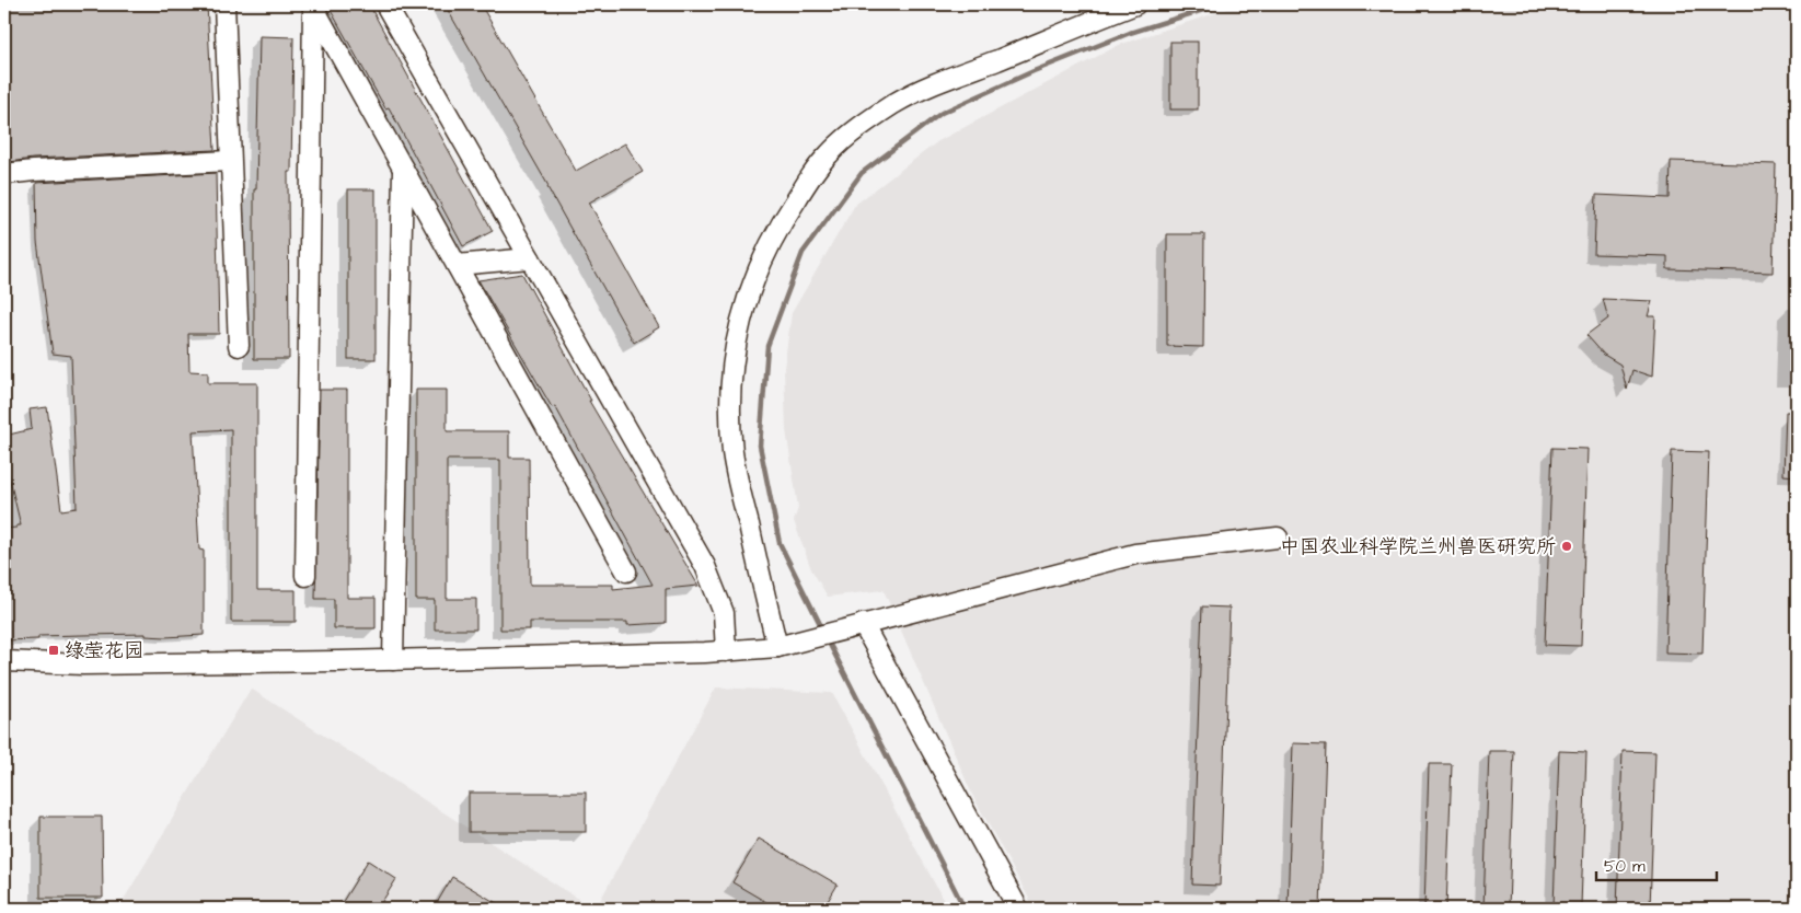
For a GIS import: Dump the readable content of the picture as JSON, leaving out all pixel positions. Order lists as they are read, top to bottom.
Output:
{
  "places": {
    "other": ["中国农业科学院兰州兽医研究所"],
    "transit": ["绿莹花园"]
  },
  "scale_bar": "50 m"
}
